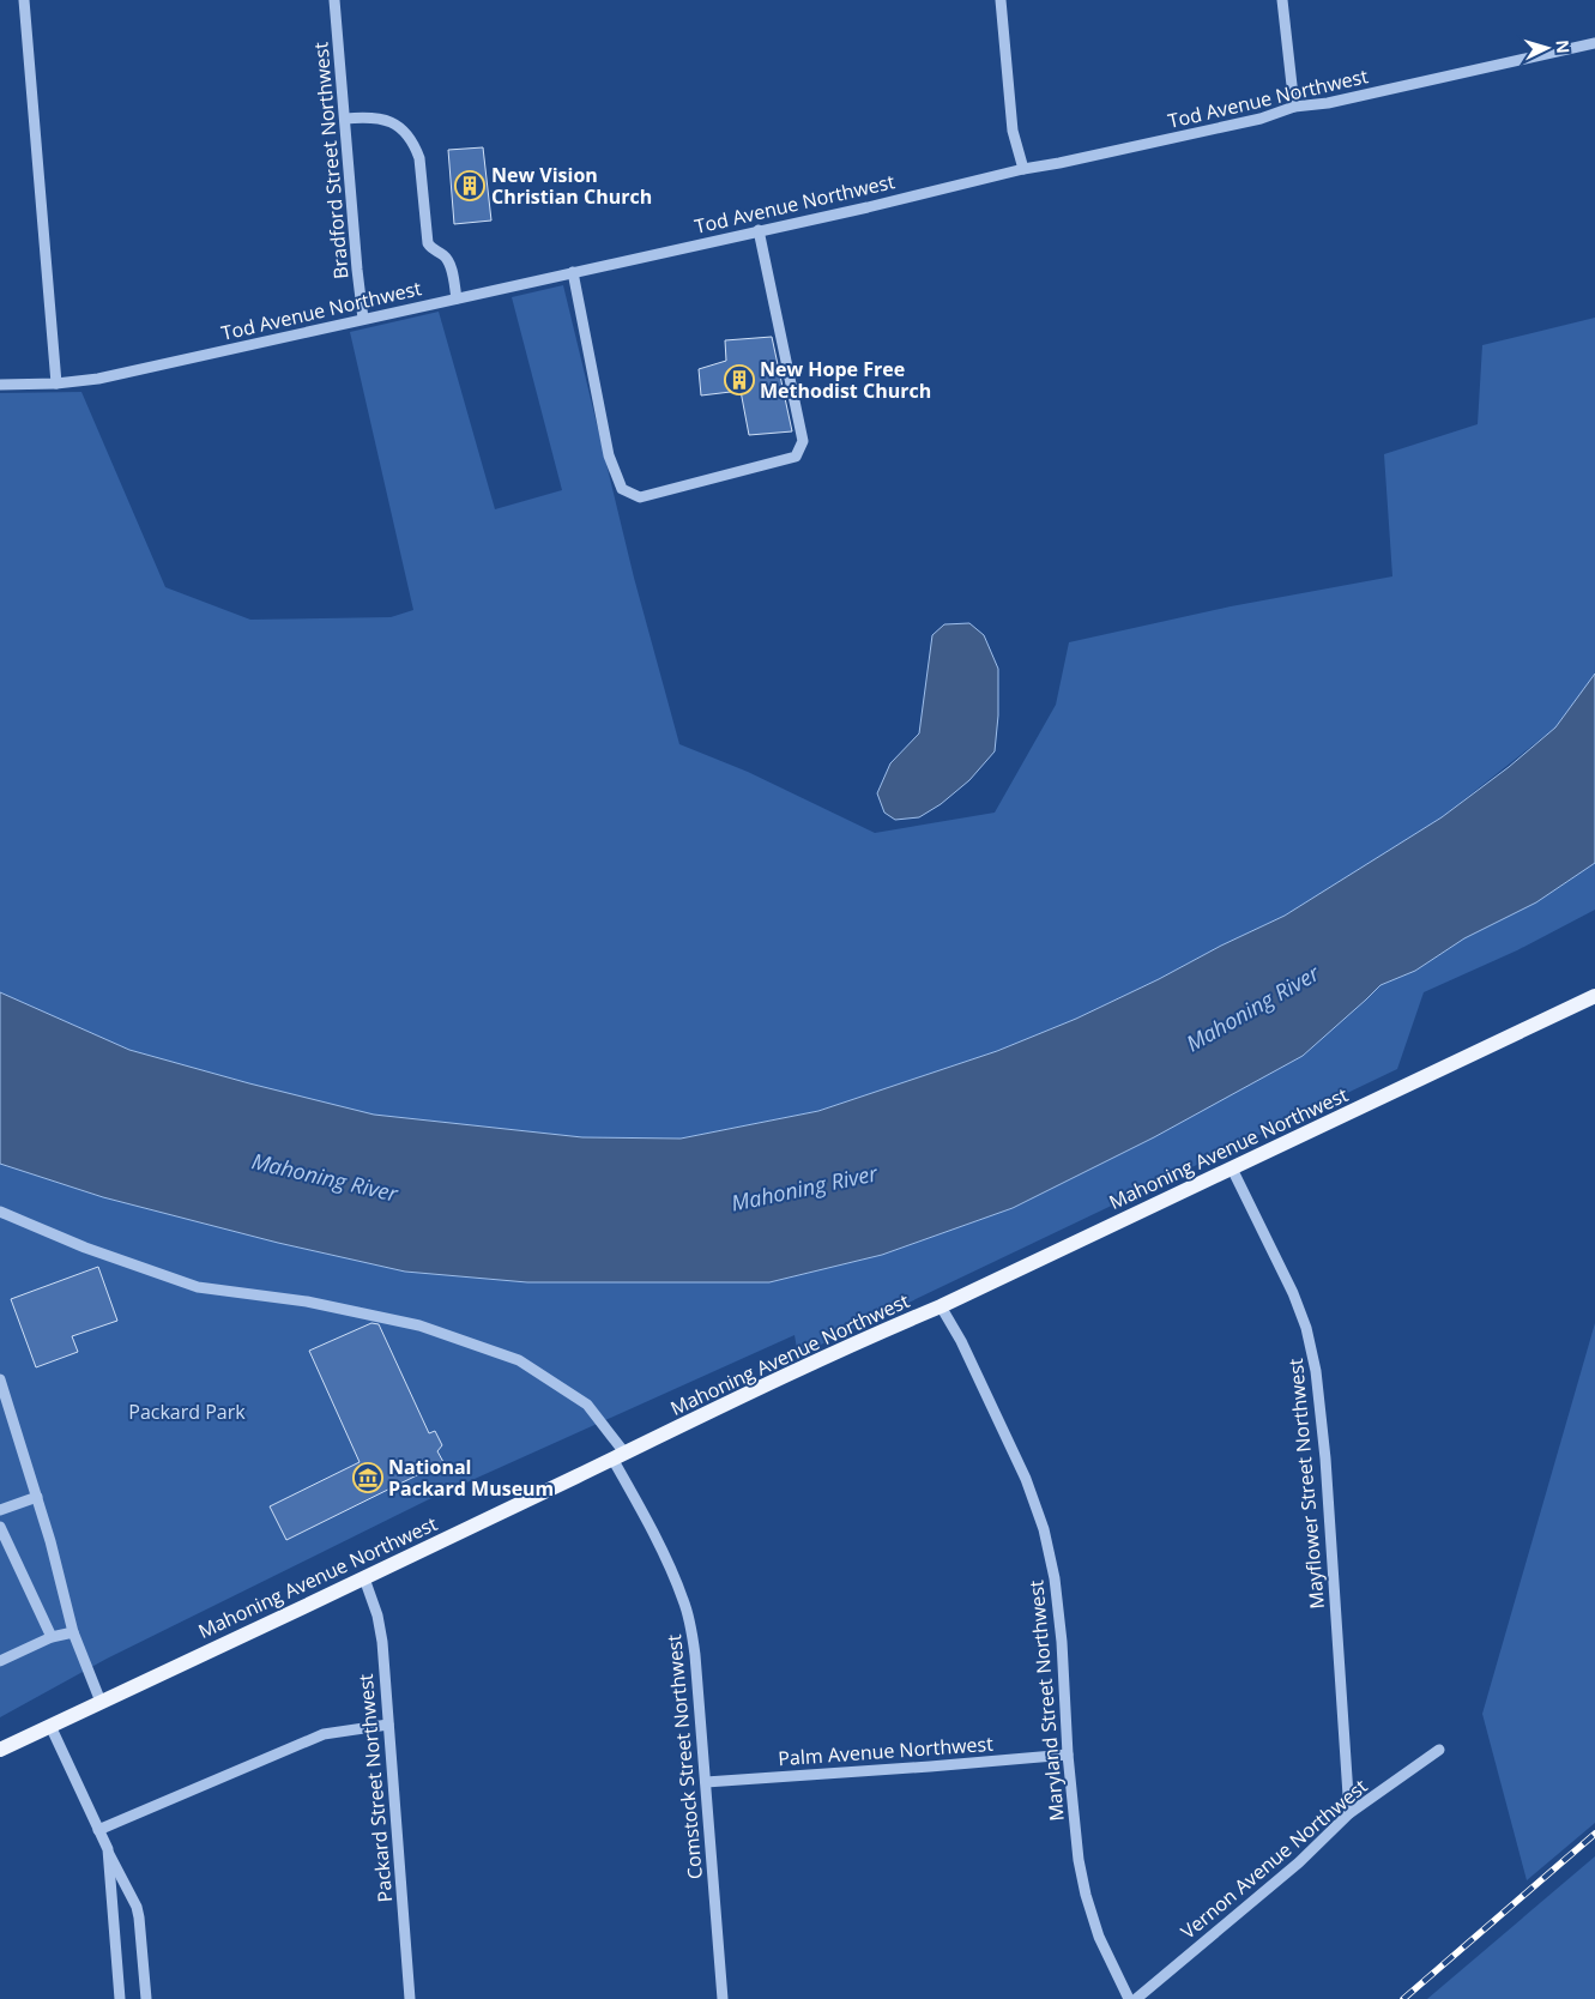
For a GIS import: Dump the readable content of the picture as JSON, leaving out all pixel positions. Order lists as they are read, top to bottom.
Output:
{
  "streets": {
    "main road": ["Mahoning Avenue Northwest"],
    "street": [
      "Tod Avenue Northwest",
      "Bradford Street Northwest",
      "Mayflower Street Northwest",
      "Maryland Street Northwest",
      "Palm Avenue Northwest",
      "Comstock Street Northwest",
      "Packard Street Northwest",
      "Vernon Avenue Northwest"
    ]
  },
  "crossings": [
    ["Tod Avenue Northwest", "Bradford Street Northwest"],
    ["Mahoning Avenue Northwest", "Mayflower Street Northwest"],
    ["Mahoning Avenue Northwest", "Maryland Street Northwest"],
    ["Mahoning Avenue Northwest", "Comstock Street Northwest"],
    ["Mahoning Avenue Northwest", "Packard Street Northwest"],
    ["Mayflower Street Northwest", "Vernon Avenue Northwest"],
    ["Maryland Street Northwest", "Palm Avenue Northwest"],
    ["Palm Avenue Northwest", "Comstock Street Northwest"]
  ],
  "water": ["Mahoning River"],
  "parks": ["Packard Park"],
  "places": {
    "building": ["New Vision Christian Church", "New Hope Free Methodist Church"],
    "museum": ["National Packard Museum"]
  },
  "north": "right"
}
